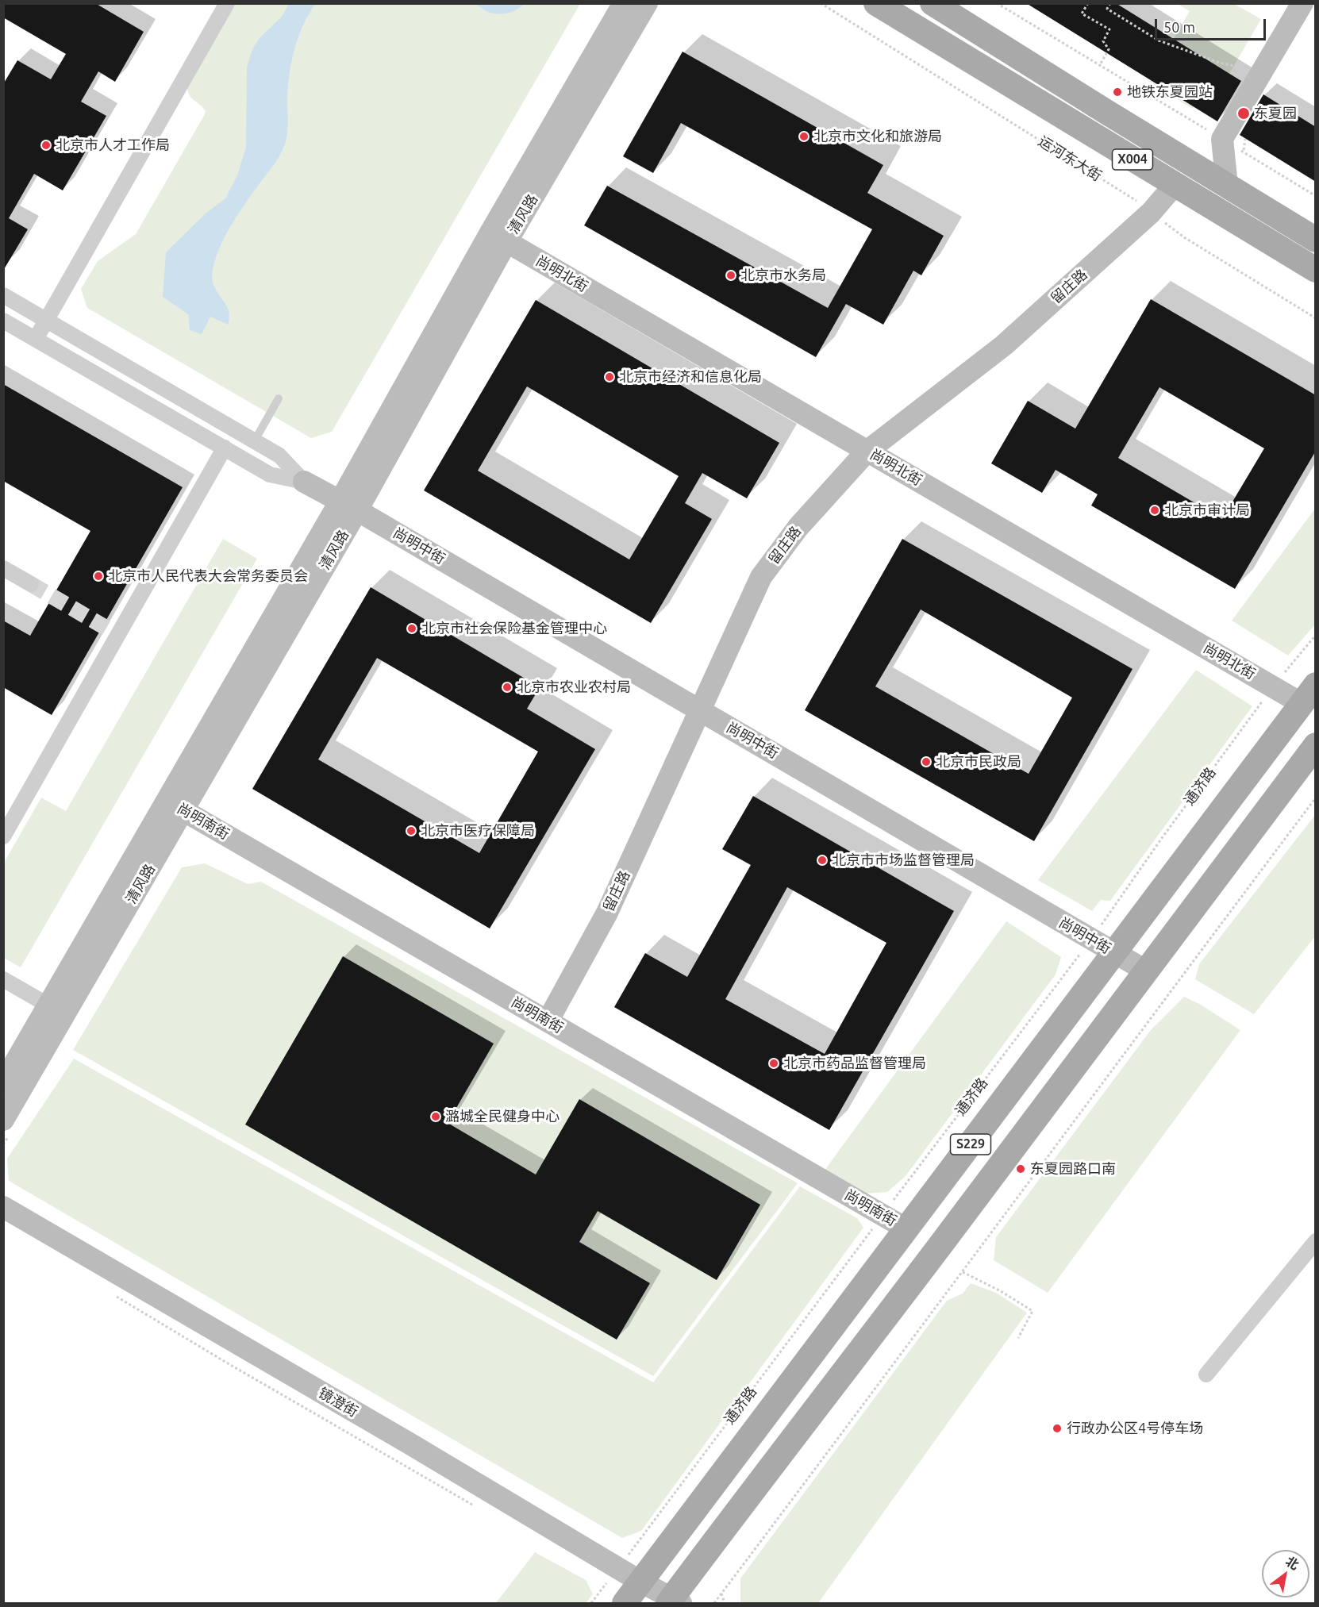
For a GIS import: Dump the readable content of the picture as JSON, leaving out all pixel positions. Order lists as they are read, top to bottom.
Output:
{
  "streets": {
    "main road": ["X004", "通济路", "S229"],
    "street": [
      "清风路",
      "尚明北街",
      "留庄路",
      "尚明中街",
      "尚明南街",
      "镜澄街"
    ],
    "path": ["运河东大街"]
  },
  "crossings": [
    ["运河东大街", "留庄路"],
    ["X004", "留庄路"],
    ["清风路", "尚明北街"],
    ["清风路", "尚明中街"],
    ["清风路", "尚明南街"],
    ["尚明北街", "留庄路"],
    ["尚明北街", "通济路"],
    ["留庄路", "尚明中街"],
    ["留庄路", "尚明南街"],
    ["尚明中街", "通济路"],
    ["尚明中街", "S229"],
    ["通济路", "尚明南街"],
    ["通济路", "镜澄街"],
    ["S229", "镜澄街"]
  ],
  "places": [
    "地铁东夏园站",
    "东夏园",
    "北京市文化和旅游局",
    "北京市人才工作局",
    "北京市水务局",
    "北京市经济和信息化局",
    "北京市审计局",
    "北京市人民代表大会常务委员会",
    "北京市社会保险基金管理中心",
    "北京市农业农村局",
    "北京市民政局",
    "北京市医疗保障局",
    "北京市市场监督管理局",
    "北京市药品监督管理局",
    "潞城全民健身中心",
    "东夏园路口南",
    "行政办公区4号停车场"
  ],
  "scale_bar": "50 m",
  "north": "top right"
}
